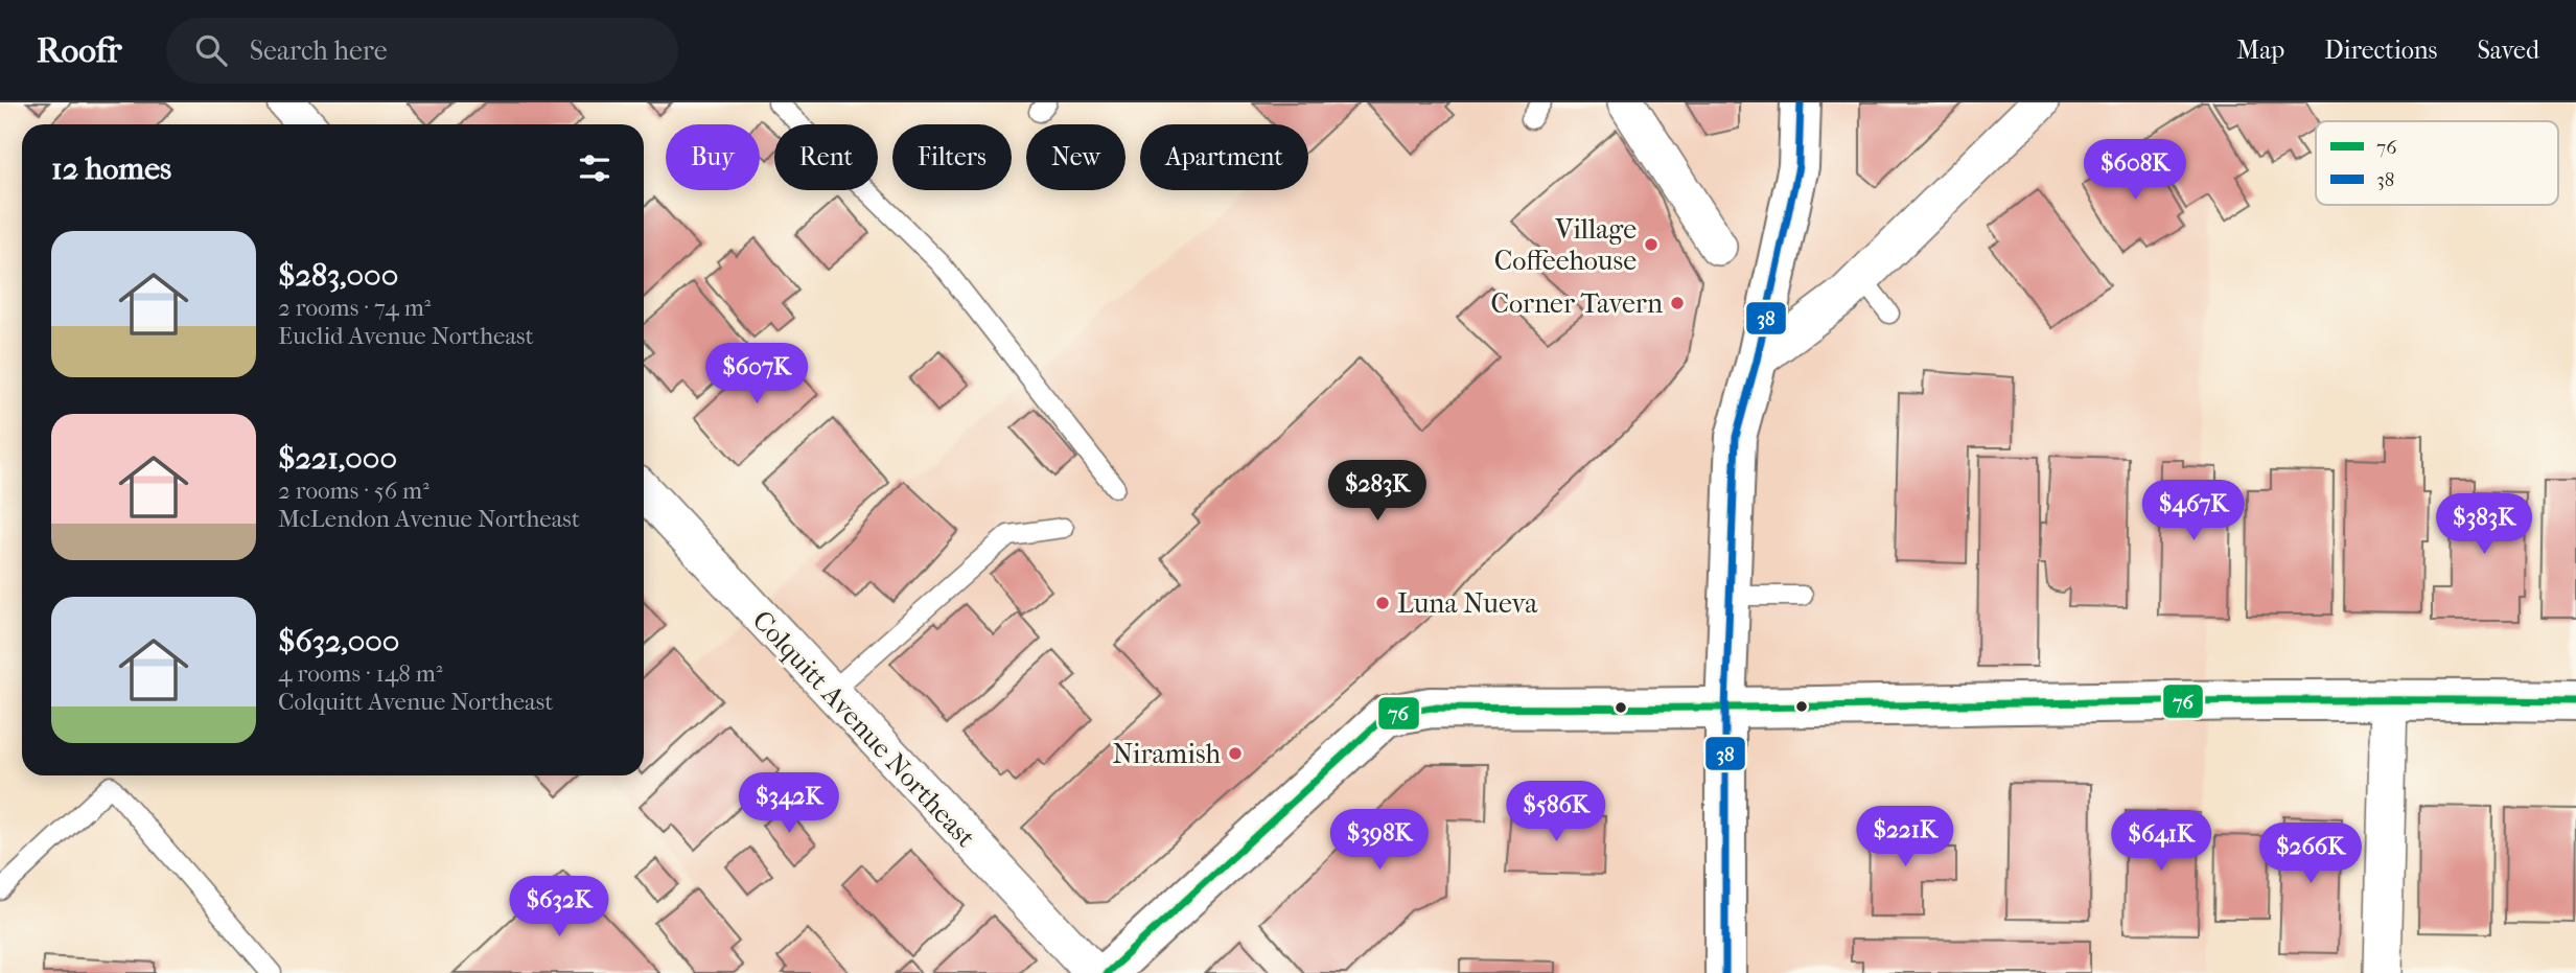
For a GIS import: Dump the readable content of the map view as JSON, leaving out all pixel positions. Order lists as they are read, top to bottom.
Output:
{
  "streets": {
    "street": ["Colquitt Avenue Northeast"]
  },
  "places": [
    "Village Coffeehouse",
    "Corner Tavern",
    "Luna Nueva",
    "Niramish"
  ],
  "lines": ["transit line 38", "transit line 76"],
  "legend": ["76", "38"],
  "page": {
    "header": "Roofr",
    "search": "Search here",
    "nav": ["Map", "Directions", "Saved"],
    "chip": [
      "Buy",
      "Rent",
      "Filters",
      "New",
      "Apartment"
    ],
    "heading": "12 homes",
    "price": [
      "$608K",
      "$607K",
      "$283K",
      "$467K",
      "$383K",
      "$342K",
      "$586K",
      "$221K",
      "$398K",
      "$641K",
      "$266K",
      "$632K"
    ],
    "list": [
      {
        "name": "$283,000",
        "note": "2 rooms · 74 m² · Euclid Avenue Northeast"
      },
      {
        "name": "$221,000",
        "note": "2 rooms · 56 m² · McLendon Avenue Northeast"
      },
      {
        "name": "$632,000",
        "note": "4 rooms · 148 m² · Colquitt Avenue Northeast"
      }
    ]
  }
}
